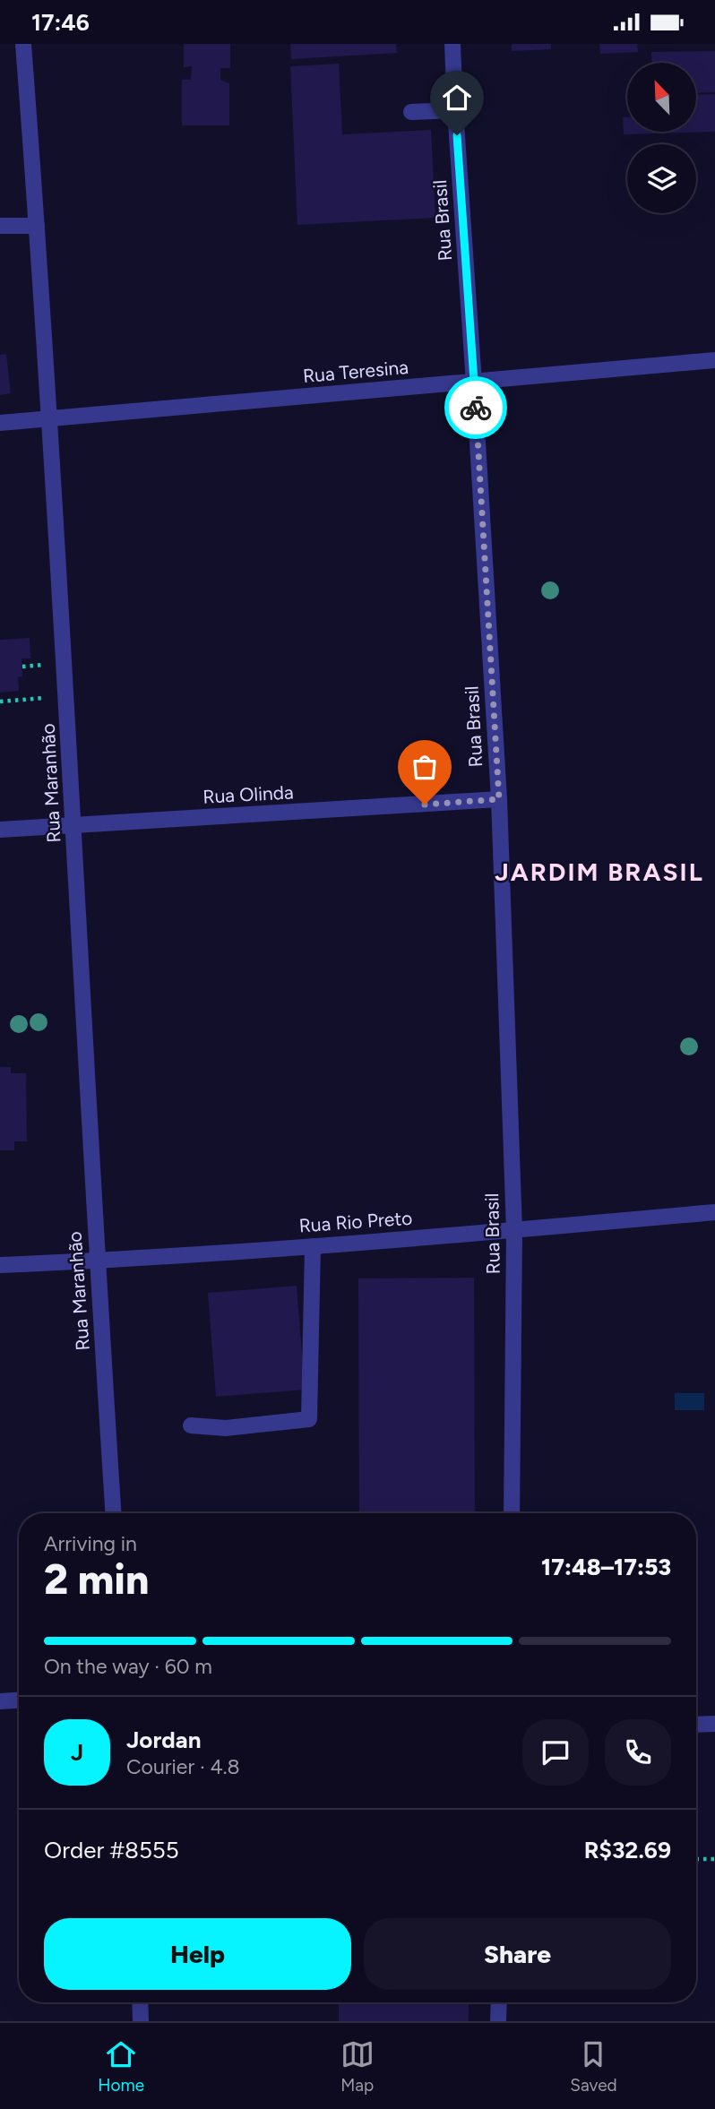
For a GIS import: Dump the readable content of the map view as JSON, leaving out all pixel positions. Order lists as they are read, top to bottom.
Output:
{
  "streets": {
    "street": [
      "Rua Brasil",
      "Rua Teresina",
      "Rua Maranhão",
      "Rua Olinda",
      "Rua Rio Preto"
    ]
  },
  "crossings": [
    ["Rua Brasil", "Rua Teresina"],
    ["Rua Brasil", "Rua Olinda"],
    ["Rua Brasil", "Rua Rio Preto"],
    ["Rua Teresina", "Rua Maranhão"],
    ["Rua Maranhão", "Rua Olinda"],
    ["Rua Maranhão", "Rua Rio Preto"]
  ],
  "districts": ["JARDIM BRASIL"],
  "north": "top left",
  "page": {
    "status": "17:46",
    "heading": ["2 min", "Arriving in", "17:48–17:53"],
    "panel": [
      "Jordan",
      "Courier · 4.8",
      "Order #8555",
      "R$32.69"
    ],
    "bar": "On the way · 60 m",
    "round": "J",
    "buttons": ["Help", "Share"],
    "tabs": ["Home", "Map", "Saved"]
  }
}
